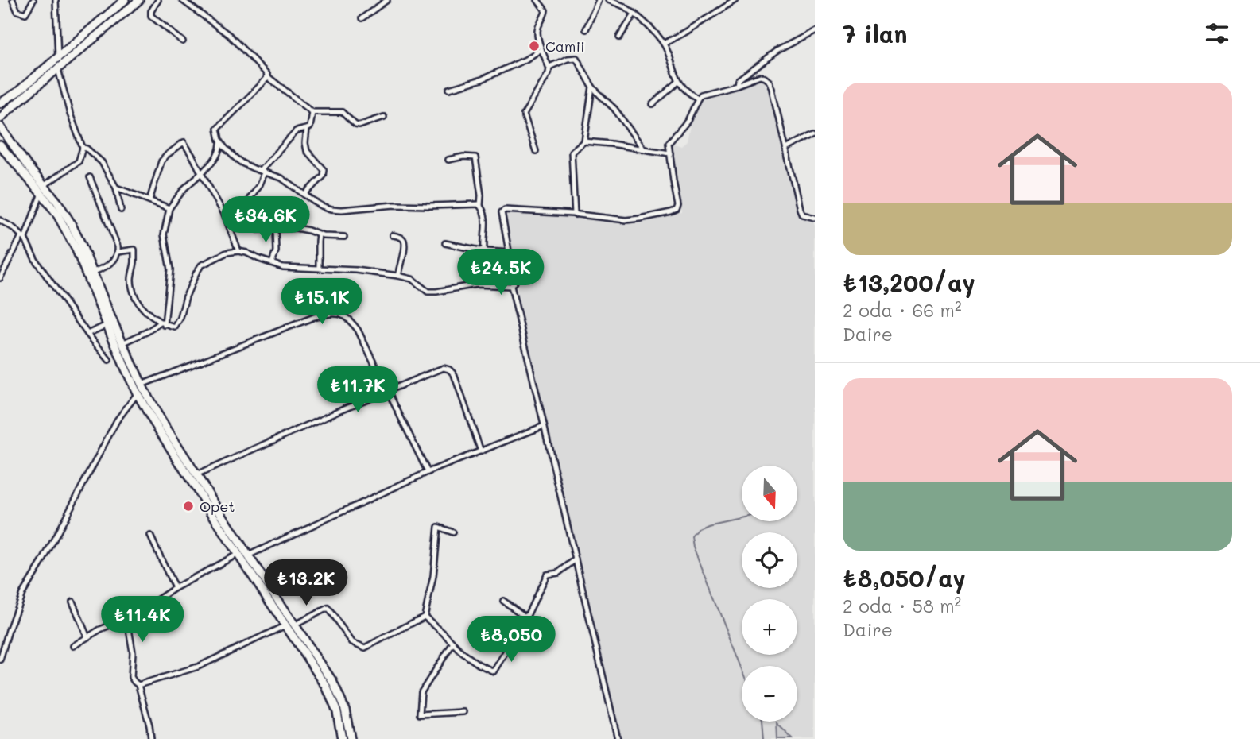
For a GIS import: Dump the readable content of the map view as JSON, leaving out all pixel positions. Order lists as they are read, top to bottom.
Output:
{
  "places": ["Camii", "Opet"],
  "north": "bottom",
  "page": {
    "heading": "7 ilan",
    "list": [
      {
        "name": "₺13,200/ay",
        "note": "2 oda · 66 m² · Daire"
      },
      {
        "name": "₺8,050/ay",
        "note": "2 oda · 58 m² · Daire"
      }
    ],
    "price": [
      "₺34.6K",
      "₺24.5K",
      "₺15.1K",
      "₺11.7K",
      "₺13.2K",
      "₺11.4K",
      "₺8,050"
    ],
    "map_buttons": ["+", "−"]
  }
}
